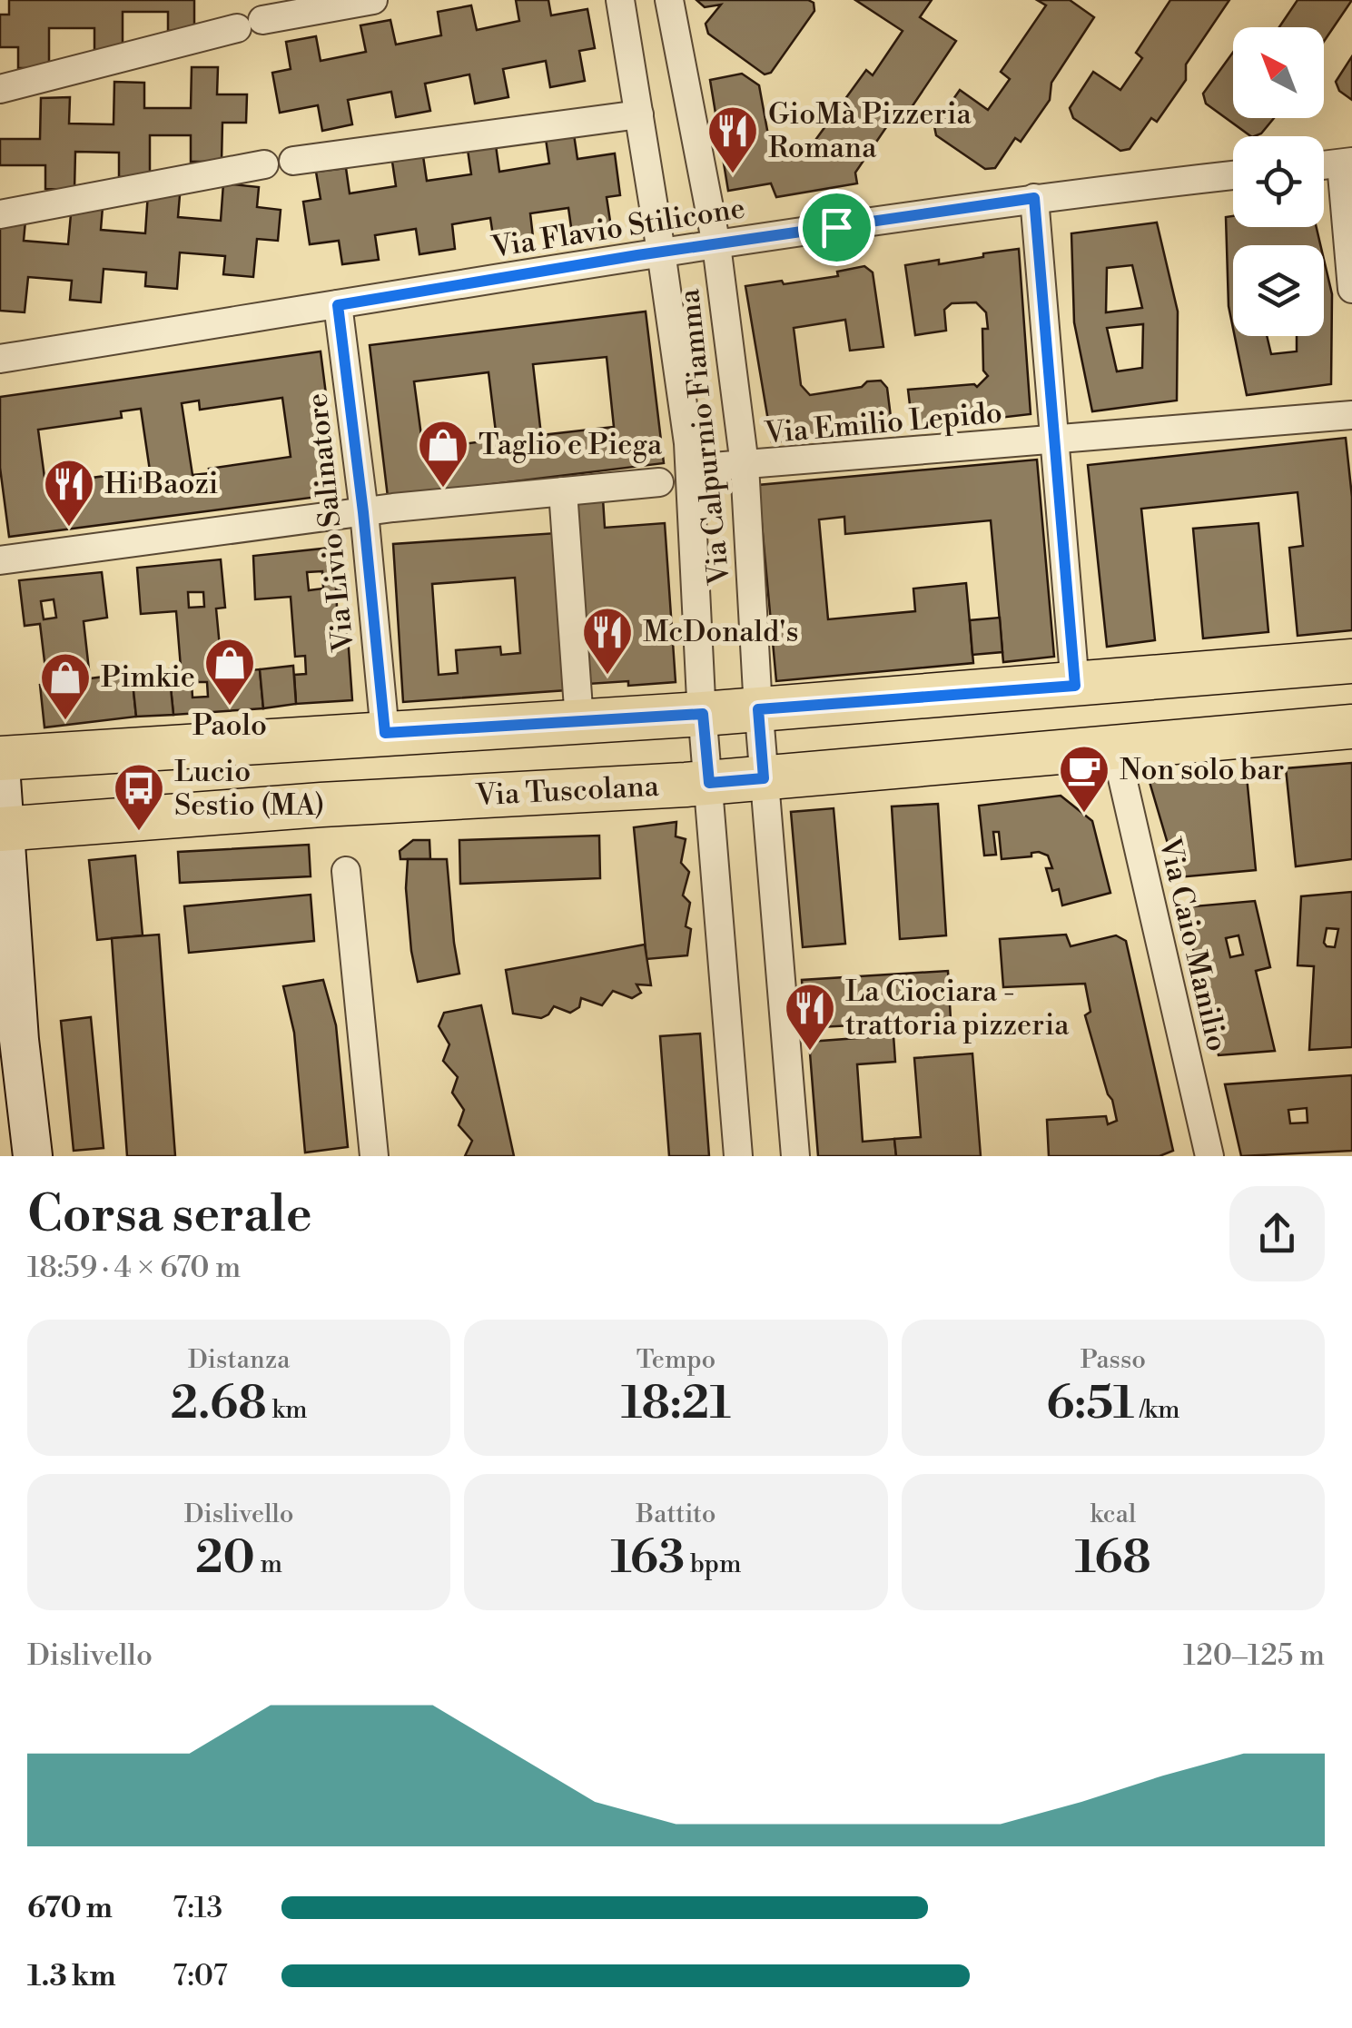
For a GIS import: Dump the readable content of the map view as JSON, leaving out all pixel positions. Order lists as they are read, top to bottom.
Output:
{
  "streets": {
    "main road": ["Via Tuscolana"],
    "street": [
      "Via Flavio Stilicone",
      "Via Emilio Lepido",
      "Via Calpurnio Fiamma",
      "Via Livio Salinatore",
      "Via Caio Manilio"
    ]
  },
  "crossings": [
    ["Via Flavio Stilicone", "Via Calpurnio Fiamma"],
    ["Via Flavio Stilicone", "Via Livio Salinatore"],
    ["Via Emilio Lepido", "Via Calpurnio Fiamma"],
    ["Via Calpurnio Fiamma", "Via Tuscolana"],
    ["Via Tuscolana", "Via Caio Manilio"]
  ],
  "places": {
    "restaurant": [
      "GioMà Pizzeria Romana",
      "Hi Baozi",
      "McDonald's",
      "La Ciociara - trattoria pizzeria"
    ],
    "shop": ["Taglio e Piega", "Paolo", "Pimkie"],
    "cafe": ["Non solo bar"],
    "bus stop": ["Lucio Sestio (MA)"]
  },
  "north": "top left",
  "page": {
    "heading": ["Corsa serale", "18:59 · 4 × 670 m"],
    "stats": [
      ["Distanza", "2.68 km"],
      ["Tempo", "18:21"],
      ["Passo", "6:51 /km"],
      ["Dislivello", "20 m"],
      ["Battito", "163 bpm"],
      ["kcal", "168"]
    ],
    "chart": ["Dislivello", "120–125 m"],
    "list": [
      {
        "name": "670 m",
        "note": "7:13"
      },
      {
        "name": "1.3 km",
        "note": "7:07"
      }
    ]
  }
}
